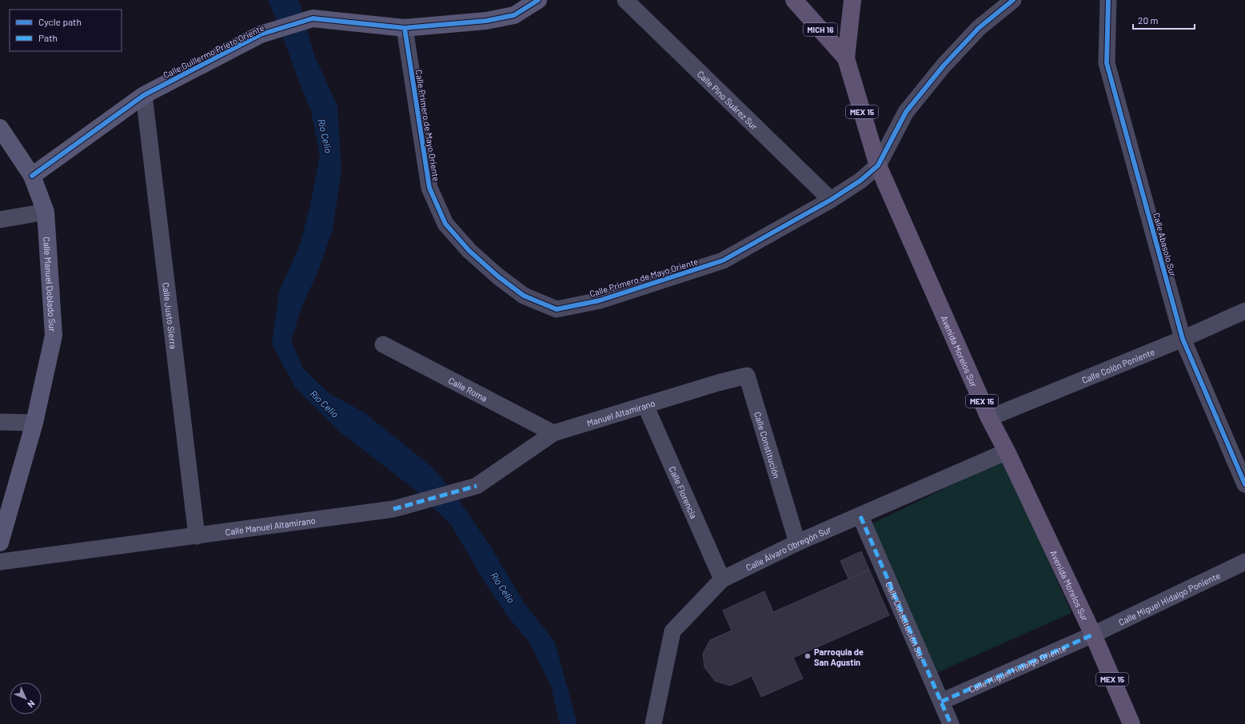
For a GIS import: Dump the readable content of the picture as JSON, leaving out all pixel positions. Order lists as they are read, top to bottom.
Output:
{
  "streets": {
    "main road": ["MICH 16", "MEX 15", "Avenida Morelos Sur"],
    "street": [
      "Calle Guillermo Prieto Oriente",
      "Calle Pino Suárez Sur",
      "Calle Primero de Mayo Oriente",
      "Calle Abasolo Sur",
      "Calle Manuel Doblado Sur",
      "Calle Justo Sierra",
      "Calle Colón Poniente",
      "Calle Roma",
      "Manuel Altamirano",
      "Calle Constitución",
      "Calle Florencia",
      "Calle Manuel Altamirano",
      "Calle Álvaro Obregón Sur",
      "Calle Miguel Hidalgo Poniente",
      "Calle Constitución Sur",
      "Calle Miguel Hidalgo Oriente"
    ]
  },
  "crossings": [
    ["MICH 16", "MEX 15"],
    ["MICH 16", "Avenida Morelos Sur"],
    ["Calle Guillermo Prieto Oriente", "Calle Primero de Mayo Oriente"],
    ["Calle Guillermo Prieto Oriente", "Calle Manuel Doblado Sur"],
    ["Calle Guillermo Prieto Oriente", "Calle Justo Sierra"],
    ["Calle Pino Suárez Sur", "Calle Primero de Mayo Oriente"],
    ["MEX 15", "Avenida Morelos Sur"],
    ["Calle Primero de Mayo Oriente", "Avenida Morelos Sur"],
    ["Calle Abasolo Sur", "Calle Colón Poniente"],
    ["Calle Justo Sierra", "Calle Manuel Altamirano"],
    ["Avenida Morelos Sur", "Calle Colón Poniente"],
    ["Avenida Morelos Sur", "Calle Álvaro Obregón Sur"],
    ["Avenida Morelos Sur", "Calle Miguel Hidalgo Poniente"],
    ["Avenida Morelos Sur", "Calle Miguel Hidalgo Oriente"],
    ["Calle Roma", "Manuel Altamirano"],
    ["Manuel Altamirano", "Calle Constitución"],
    ["Manuel Altamirano", "Calle Florencia"],
    ["Manuel Altamirano", "Calle Manuel Altamirano"],
    ["Calle Constitución", "Calle Álvaro Obregón Sur"],
    ["Calle Florencia", "Calle Álvaro Obregón Sur"],
    ["Calle Álvaro Obregón Sur", "Calle Constitución Sur"],
    ["Calle Miguel Hidalgo Poniente", "Calle Miguel Hidalgo Oriente"],
    ["Calle Constitución Sur", "Calle Miguel Hidalgo Oriente"]
  ],
  "water": ["Río Celio"],
  "places": ["Parroquia de San Agustín"],
  "legend": ["Cycle path", "Path"],
  "scale_bar": "20 m",
  "north": "bottom right"
}
